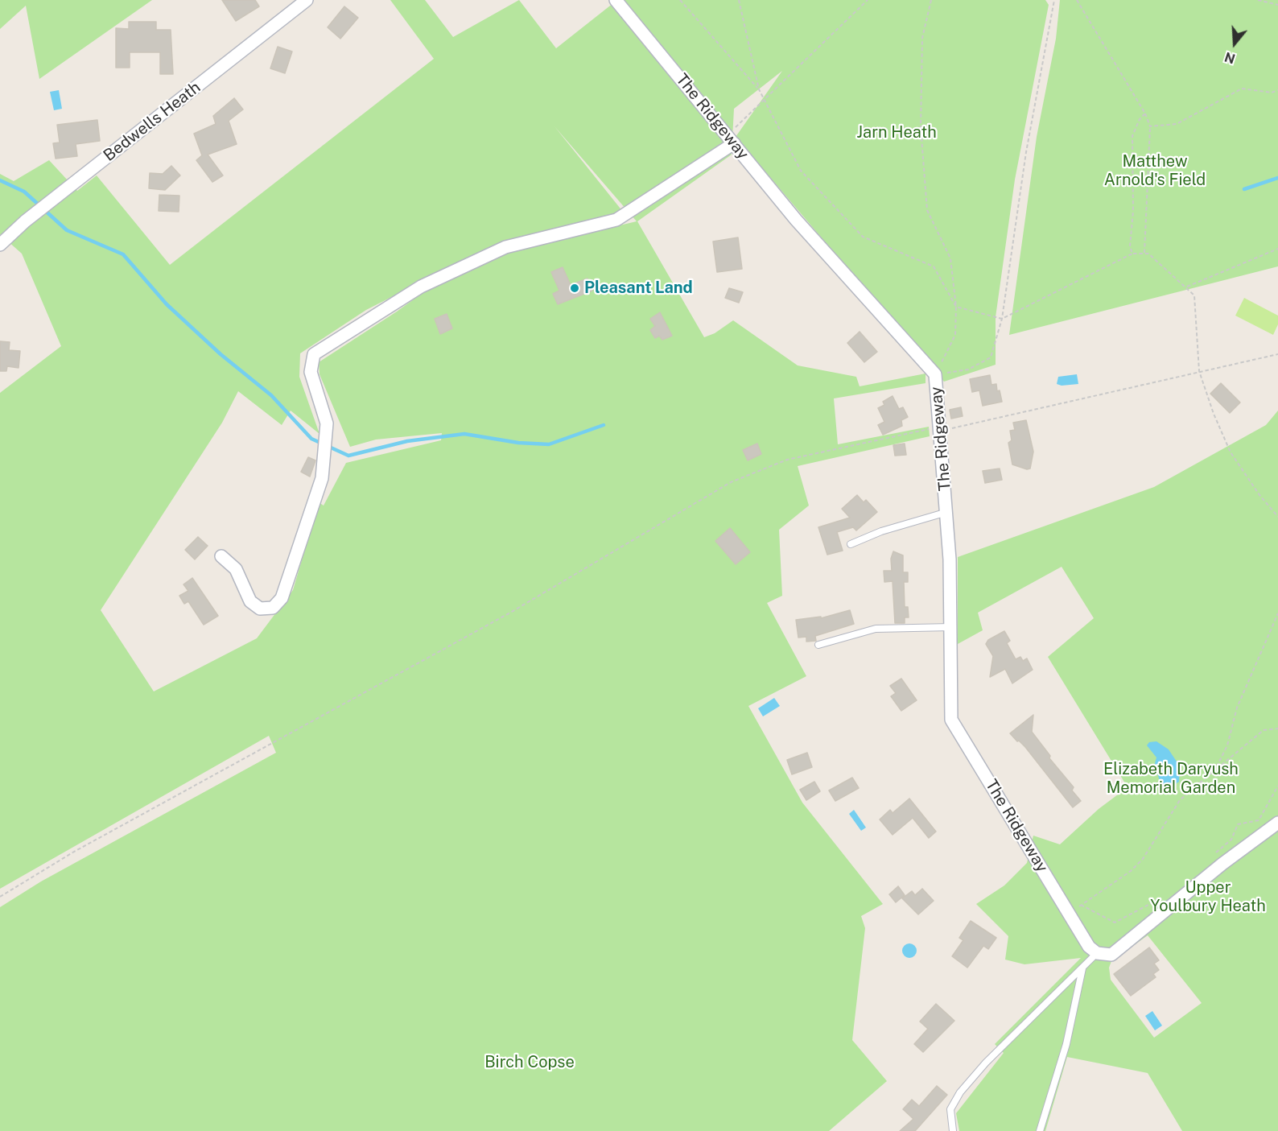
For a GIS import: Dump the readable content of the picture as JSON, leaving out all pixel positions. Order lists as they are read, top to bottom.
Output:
{
  "streets": {
    "street": ["The Ridgeway", "Bedwells Heath"]
  },
  "parks": [
    "Jarn Heath",
    "Matthew Arnold's Field",
    "Elizabeth Daryush Memorial Garden",
    "Upper Youlbury Heath",
    "Birch Copse"
  ],
  "places": ["Pleasant Land"],
  "north": "bottom"
}
